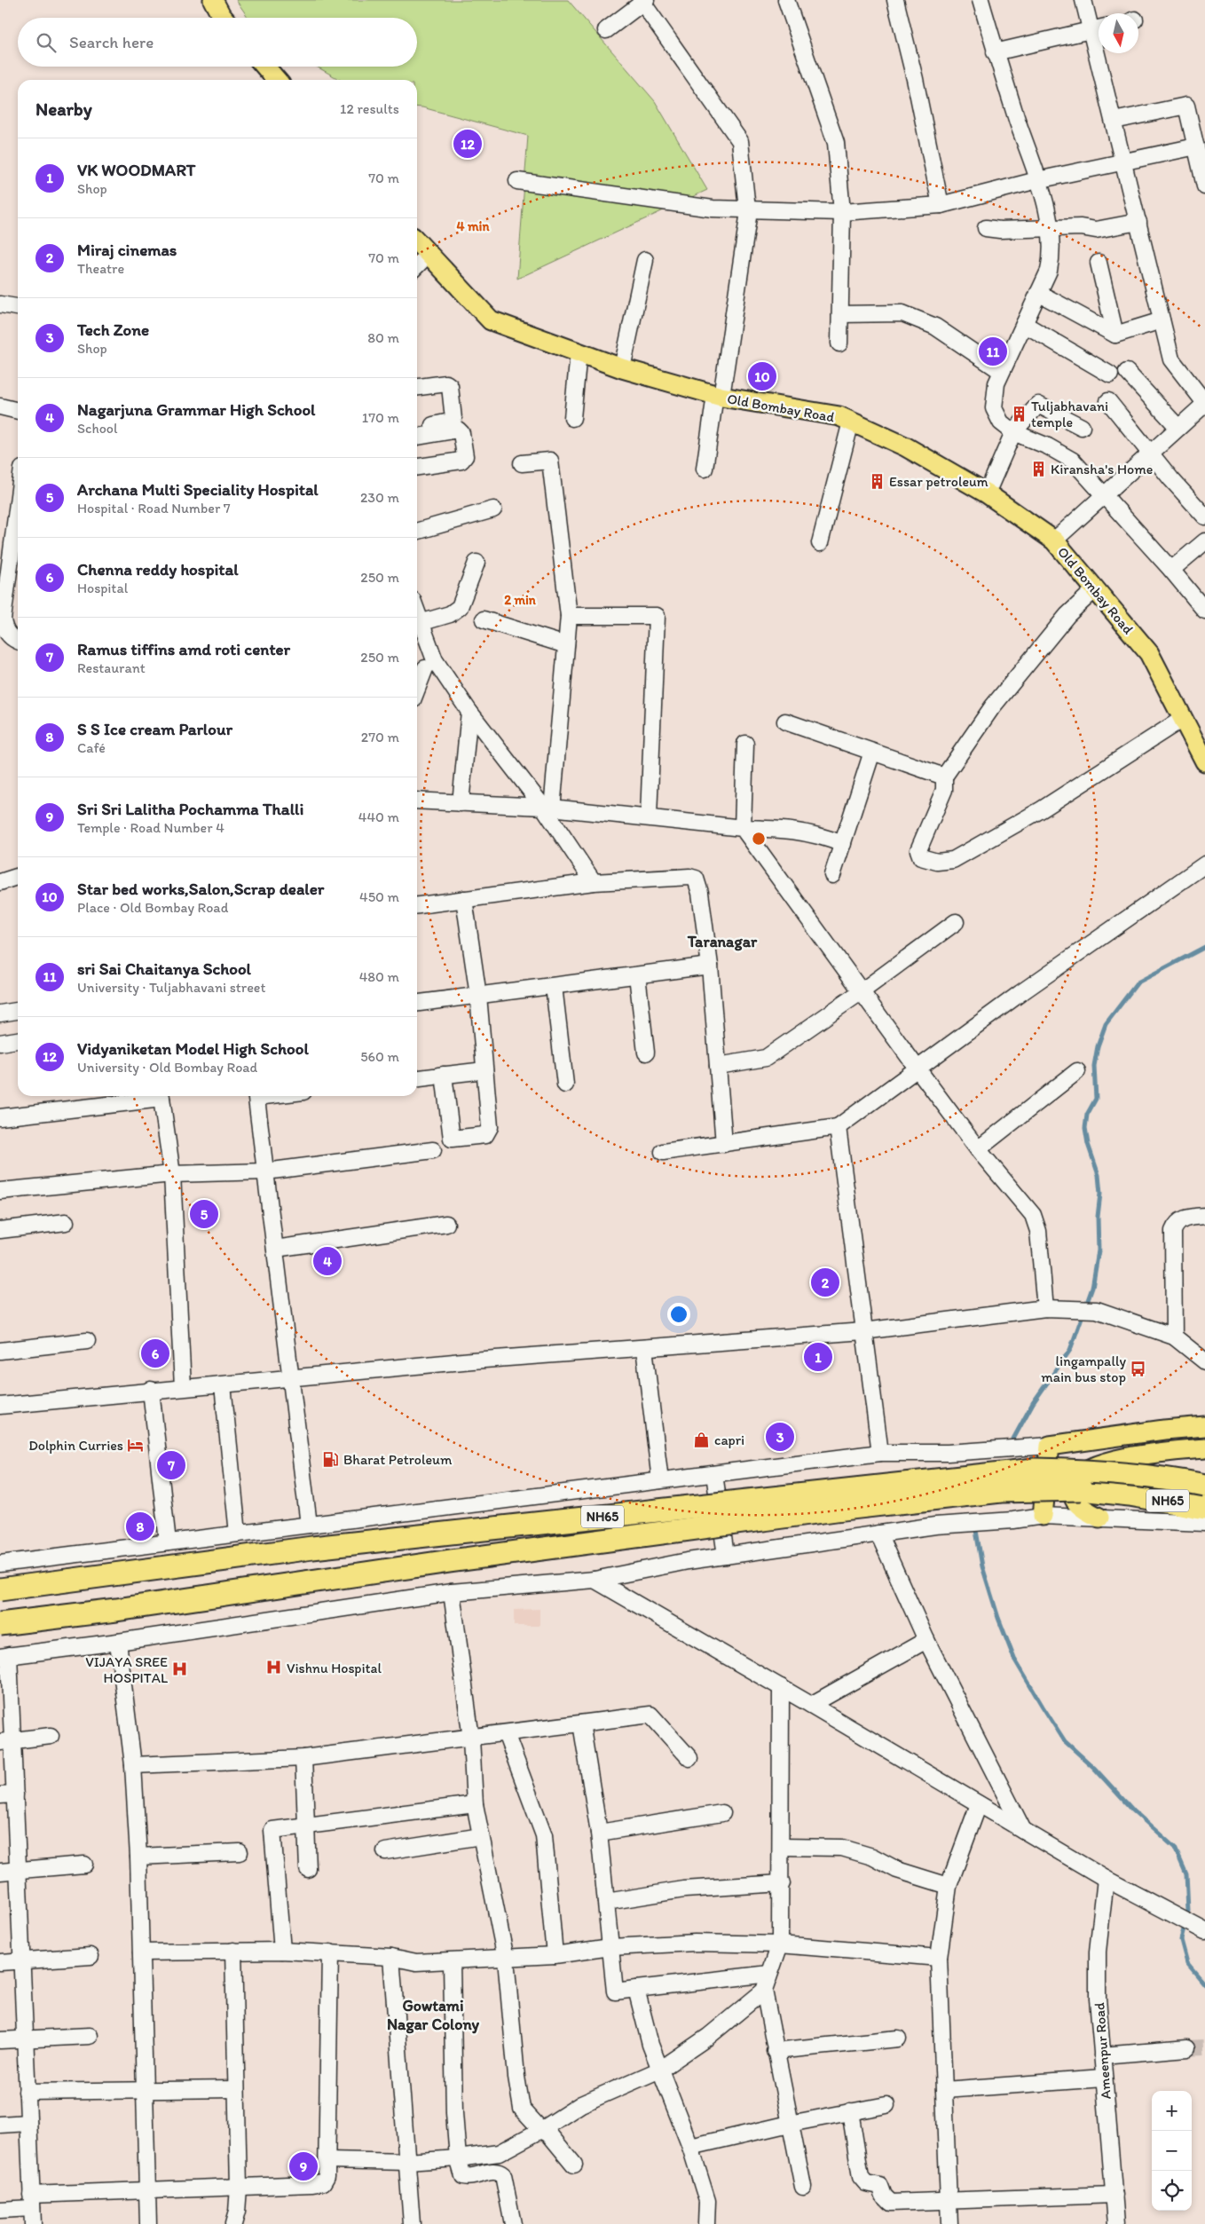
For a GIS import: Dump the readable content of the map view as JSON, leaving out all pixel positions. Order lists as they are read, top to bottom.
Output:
{
  "streets": {
    "highway": ["NH65"],
    "main road": ["Old Bombay Road"],
    "street": ["Ameenpur Road"]
  },
  "districts": ["Taranagar", "Gowtami Nagar Colony"],
  "places": {
    "building": ["Tuljabhavani temple", "Kiransha's Home", "Essar petroleum"],
    "bus stop": ["lingampally main bus stop"],
    "shop": ["capri"],
    "hotel": ["Dolphin Curries"],
    "fuel station": ["Bharat Petroleum"],
    "hospital": ["Vishnu Hospital", "VIJAYA SREE HOSPITAL"]
  },
  "north": "bottom",
  "page": {
    "search": "Search here",
    "heading": ["Nearby", "12 results"],
    "pins": [
      "12",
      "11",
      "10",
      "5",
      "4",
      "2",
      "6",
      "1",
      "3",
      "7",
      "8",
      "9"
    ],
    "list": [
      {
        "mark": "1",
        "name": "VK WOODMART",
        "note": "Shop",
        "value": "70 m"
      },
      {
        "mark": "2",
        "name": "Miraj cinemas",
        "note": "Theatre",
        "value": "70 m"
      },
      {
        "mark": "3",
        "name": "Tech Zone",
        "note": "Shop",
        "value": "80 m"
      },
      {
        "mark": "4",
        "name": "Nagarjuna Grammar High School",
        "note": "School",
        "value": "170 m"
      },
      {
        "mark": "5",
        "name": "Archana Multi Speciality Hospital",
        "note": "Hospital · Road Number 7",
        "value": "230 m"
      },
      {
        "mark": "6",
        "name": "Chenna reddy hospital",
        "note": "Hospital",
        "value": "250 m"
      },
      {
        "mark": "7",
        "name": "Ramus tiffins amd roti center",
        "note": "Restaurant",
        "value": "250 m"
      },
      {
        "mark": "8",
        "name": "S S Ice cream Parlour",
        "note": "Café",
        "value": "270 m"
      },
      {
        "mark": "9",
        "name": "Sri Sri Lalitha Pochamma Thalli",
        "note": "Temple · Road Number 4",
        "value": "440 m"
      },
      {
        "mark": "10",
        "name": "Star bed works,Salon,Scrap dealer",
        "note": "Place · Old Bombay Road",
        "value": "450 m"
      },
      {
        "mark": "11",
        "name": "sri Sai Chaitanya School",
        "note": "University · Tuljabhavani street",
        "value": "480 m"
      },
      {
        "mark": "12",
        "name": "Vidyaniketan Model High School",
        "note": "University · Old Bombay Road",
        "value": "560 m"
      }
    ],
    "map_buttons": ["+", "−"]
  },
  "rings": ["4 min", "2 min"]
}
